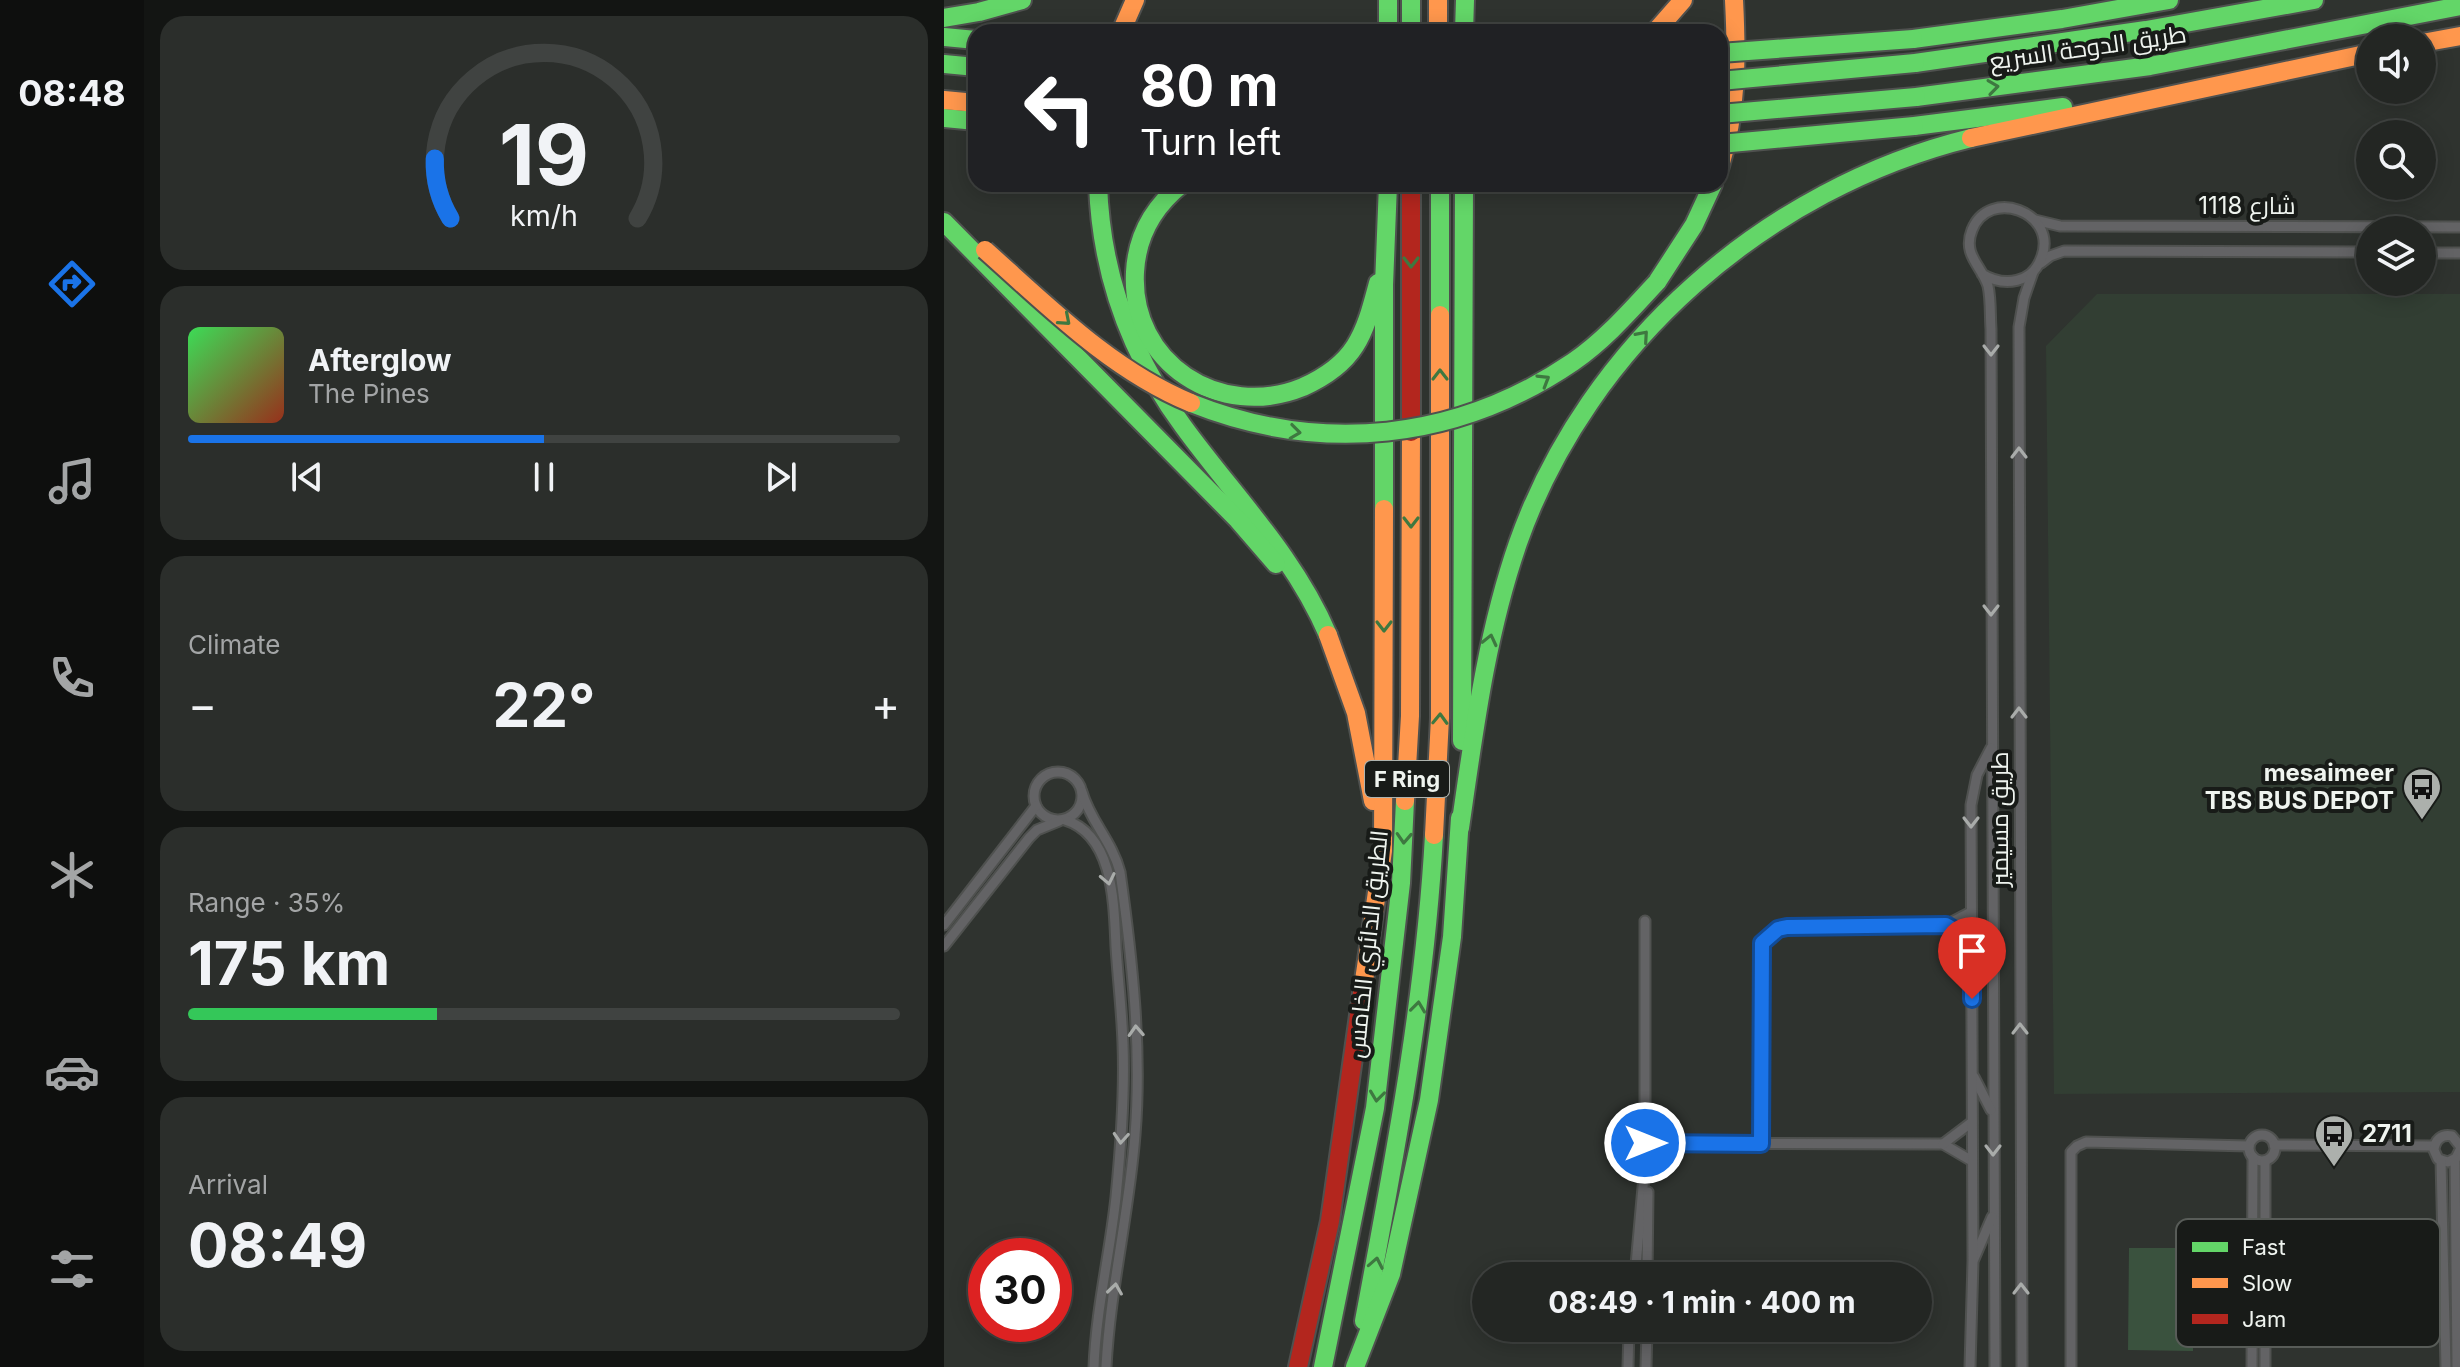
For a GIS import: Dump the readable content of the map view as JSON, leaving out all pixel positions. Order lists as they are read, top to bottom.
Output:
{
  "streets": {
    "highway": ["طريق الدوحة السريع", "F Ring", "الطريق الدائري الخامس"],
    "street": ["شارع 1118", "طريق مسيمير"]
  },
  "crossings": [
    ["شارع 1118", "طريق مسيمير"]
  ],
  "places": {
    "bus stop": ["mesaimeer TBS BUS DEPOT", "2711"]
  },
  "legend": ["Fast", "Slow", "Jam"],
  "page": {
    "tabs": "08:48",
    "turn": ["80 m", "Turn left"],
    "song": ["Afterglow", "The Pines"],
    "tile": [
      "Climate",
      ["Range · 35%", "175 km"],
      ["Arrival", "08:49"]
    ],
    "heat": ["−", "22°", "+"],
    "limit": "30",
    "trip": "08:49 · 1 min · 400 m",
    "gauge": ["19", "km/h"]
  }
}
